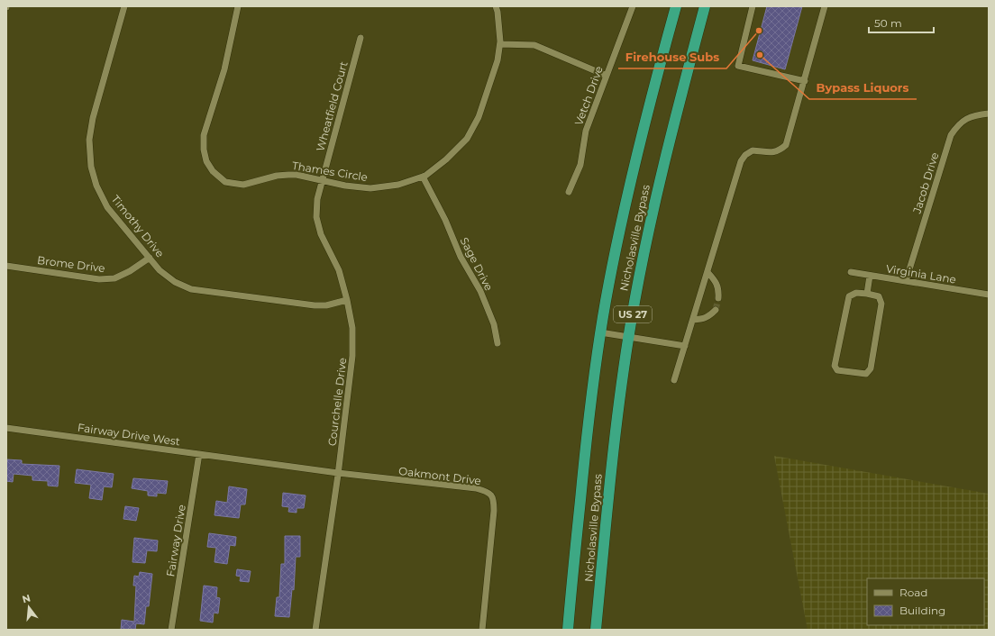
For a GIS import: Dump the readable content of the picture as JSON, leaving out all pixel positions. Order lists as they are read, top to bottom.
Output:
{
  "streets": {
    "highway": ["Nicholasville Bypass", "US 27"],
    "street": [
      "Vetch Drive",
      "Wheatfield Court",
      "Thames Circle",
      "Jacob Drive",
      "Timothy Drive",
      "Brome Drive",
      "Sage Drive",
      "Virginia Lane",
      "Courchelle Drive",
      "Fairway Drive West",
      "Oakmont Drive",
      "Fairway Drive"
    ]
  },
  "crossings": [
    ["Wheatfield Court", "Thames Circle"],
    ["Wheatfield Court", "Courchelle Drive"],
    ["Thames Circle", "Sage Drive"],
    ["Thames Circle", "Courchelle Drive"],
    ["Jacob Drive", "Virginia Lane"],
    ["Timothy Drive", "Brome Drive"],
    ["Timothy Drive", "Courchelle Drive"],
    ["Courchelle Drive", "Oakmont Drive"],
    ["Fairway Drive West", "Oakmont Drive"],
    ["Fairway Drive West", "Fairway Drive"]
  ],
  "places": ["Firehouse Subs", "Bypass Liquors"],
  "legend": ["Road", "Building"],
  "scale_bar": "50 m",
  "north": "top"
}
